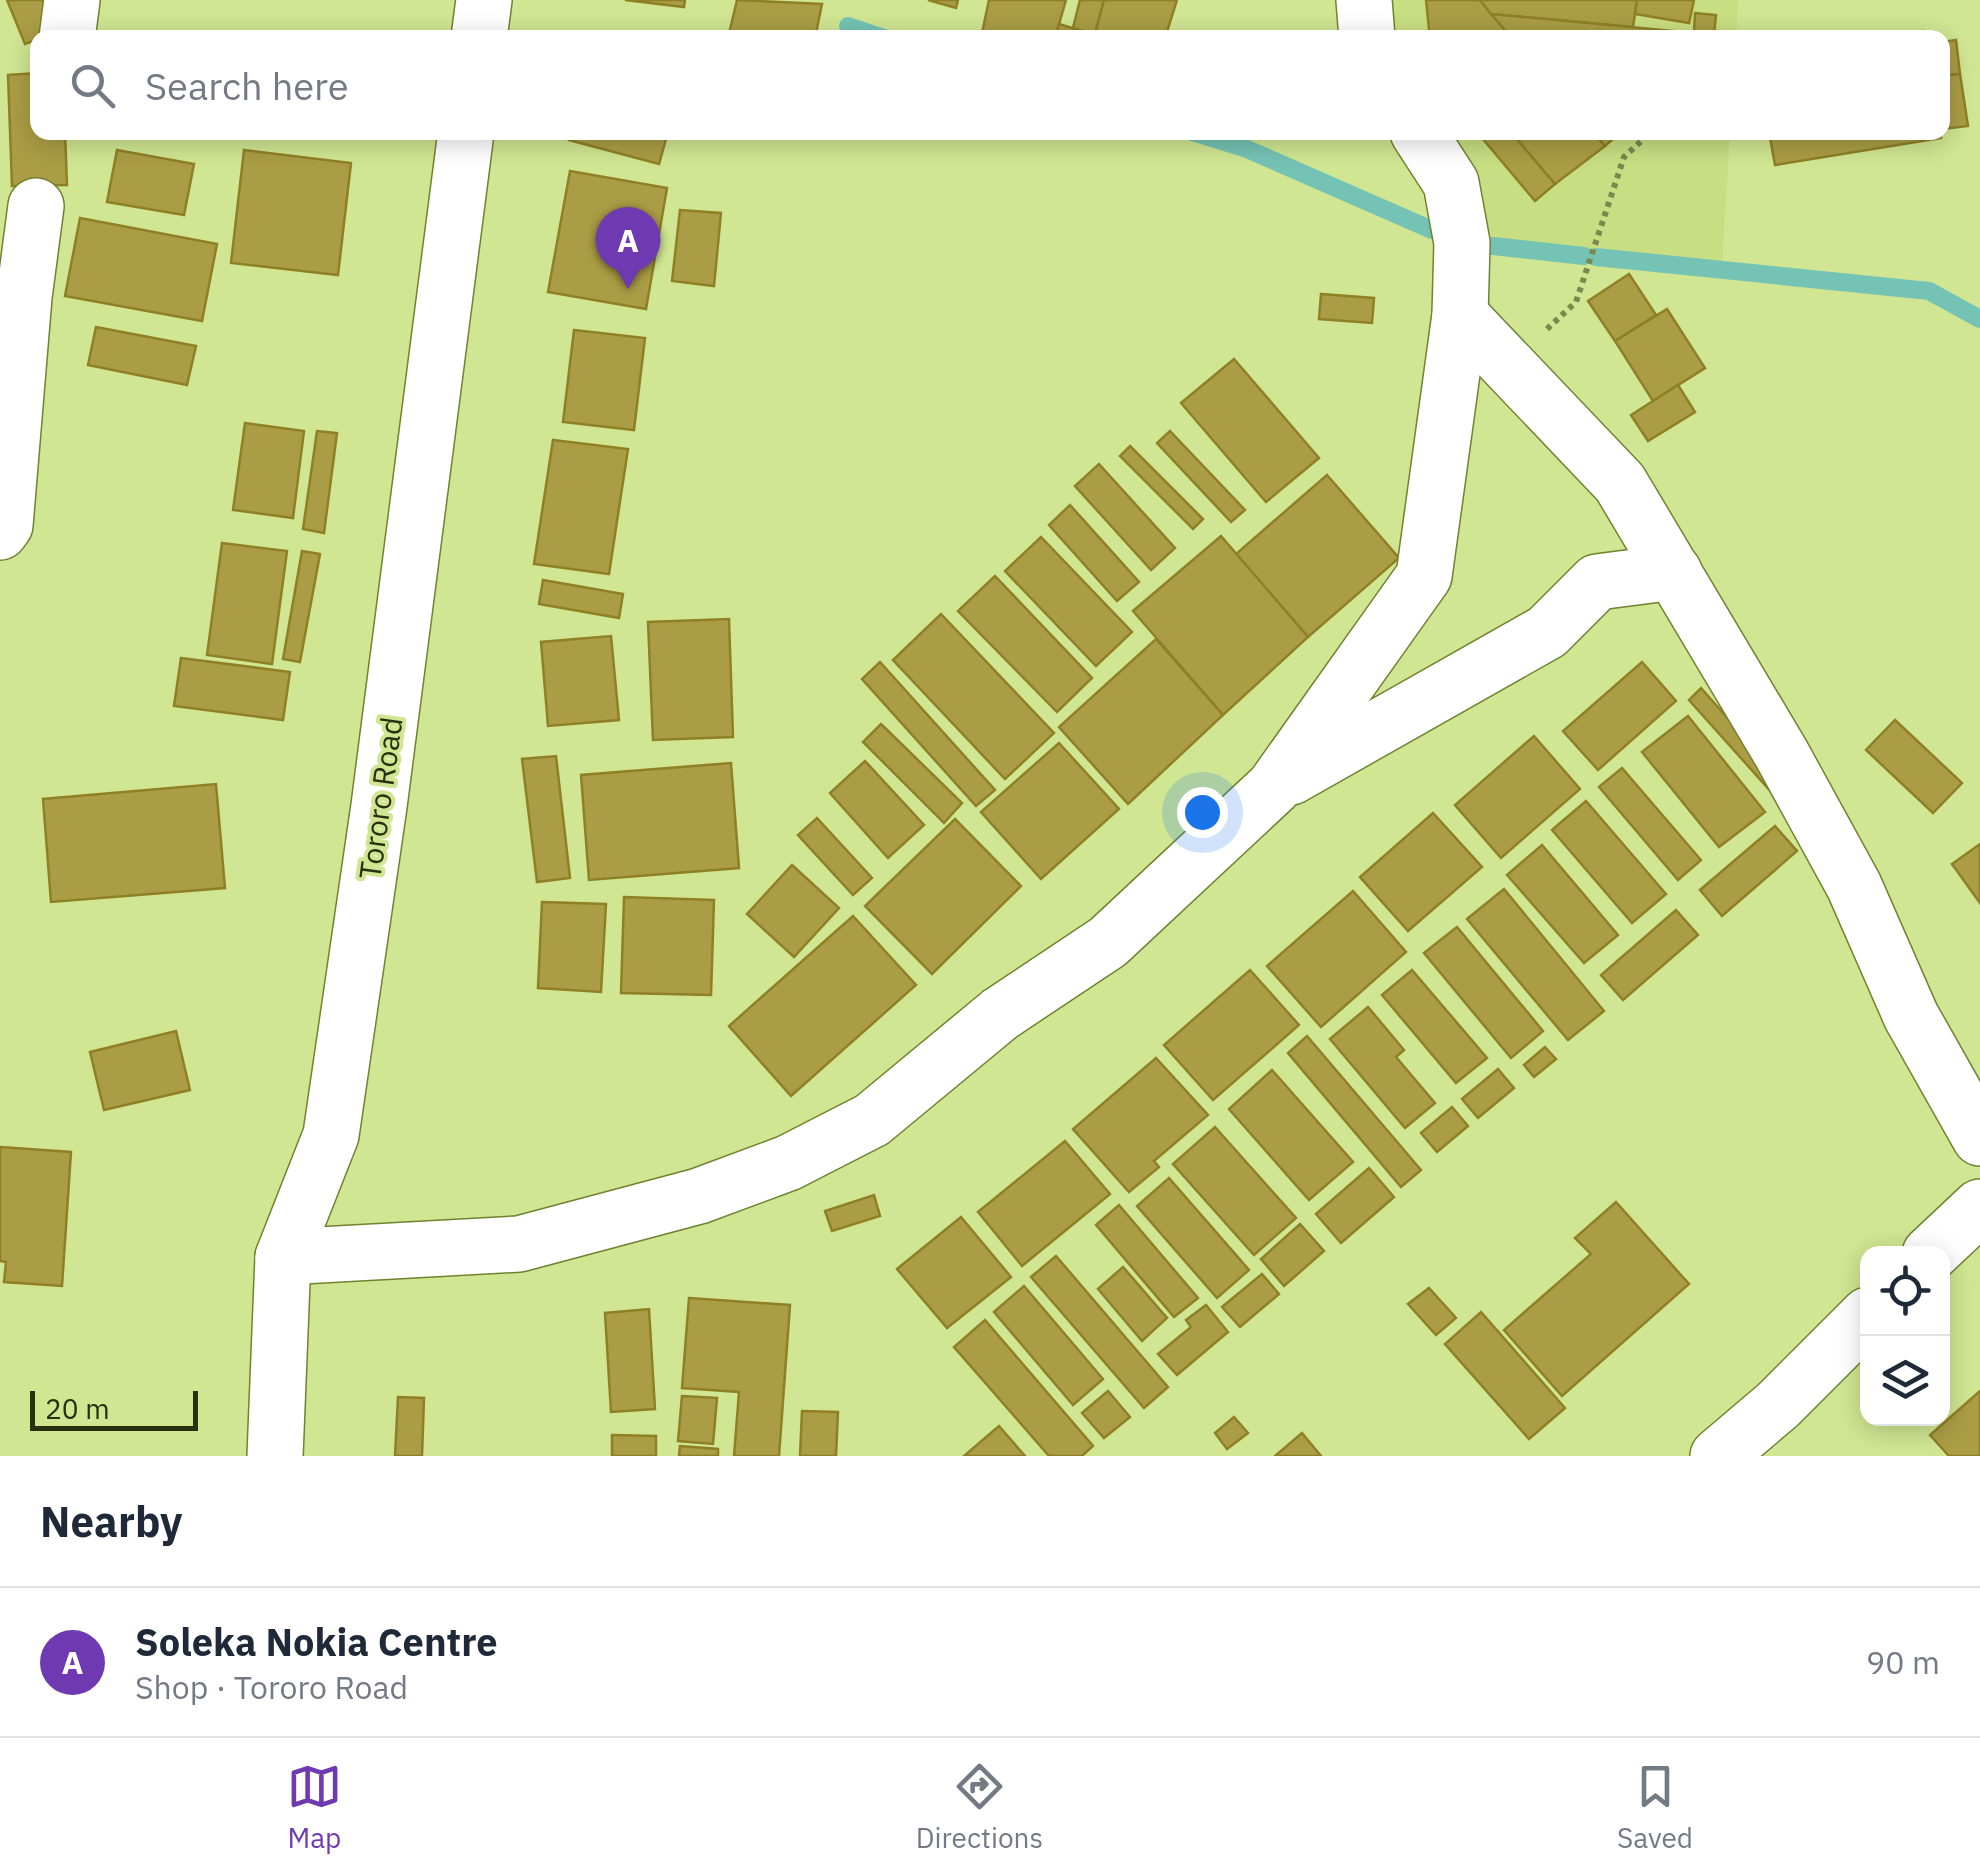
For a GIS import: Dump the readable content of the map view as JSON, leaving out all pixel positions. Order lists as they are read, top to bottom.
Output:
{
  "streets": {
    "street": ["Tororo Road"]
  },
  "scale_bar": "20 m",
  "page": {
    "search": "Search here",
    "pins": "A",
    "scale": "20 m",
    "heading": "Nearby",
    "list": [
      {
        "mark": "A",
        "name": "Soleka Nokia Centre",
        "note": "Shop · Tororo Road",
        "value": "90 m"
      }
    ],
    "nav": ["Map", "Directions", "Saved"]
  }
}
